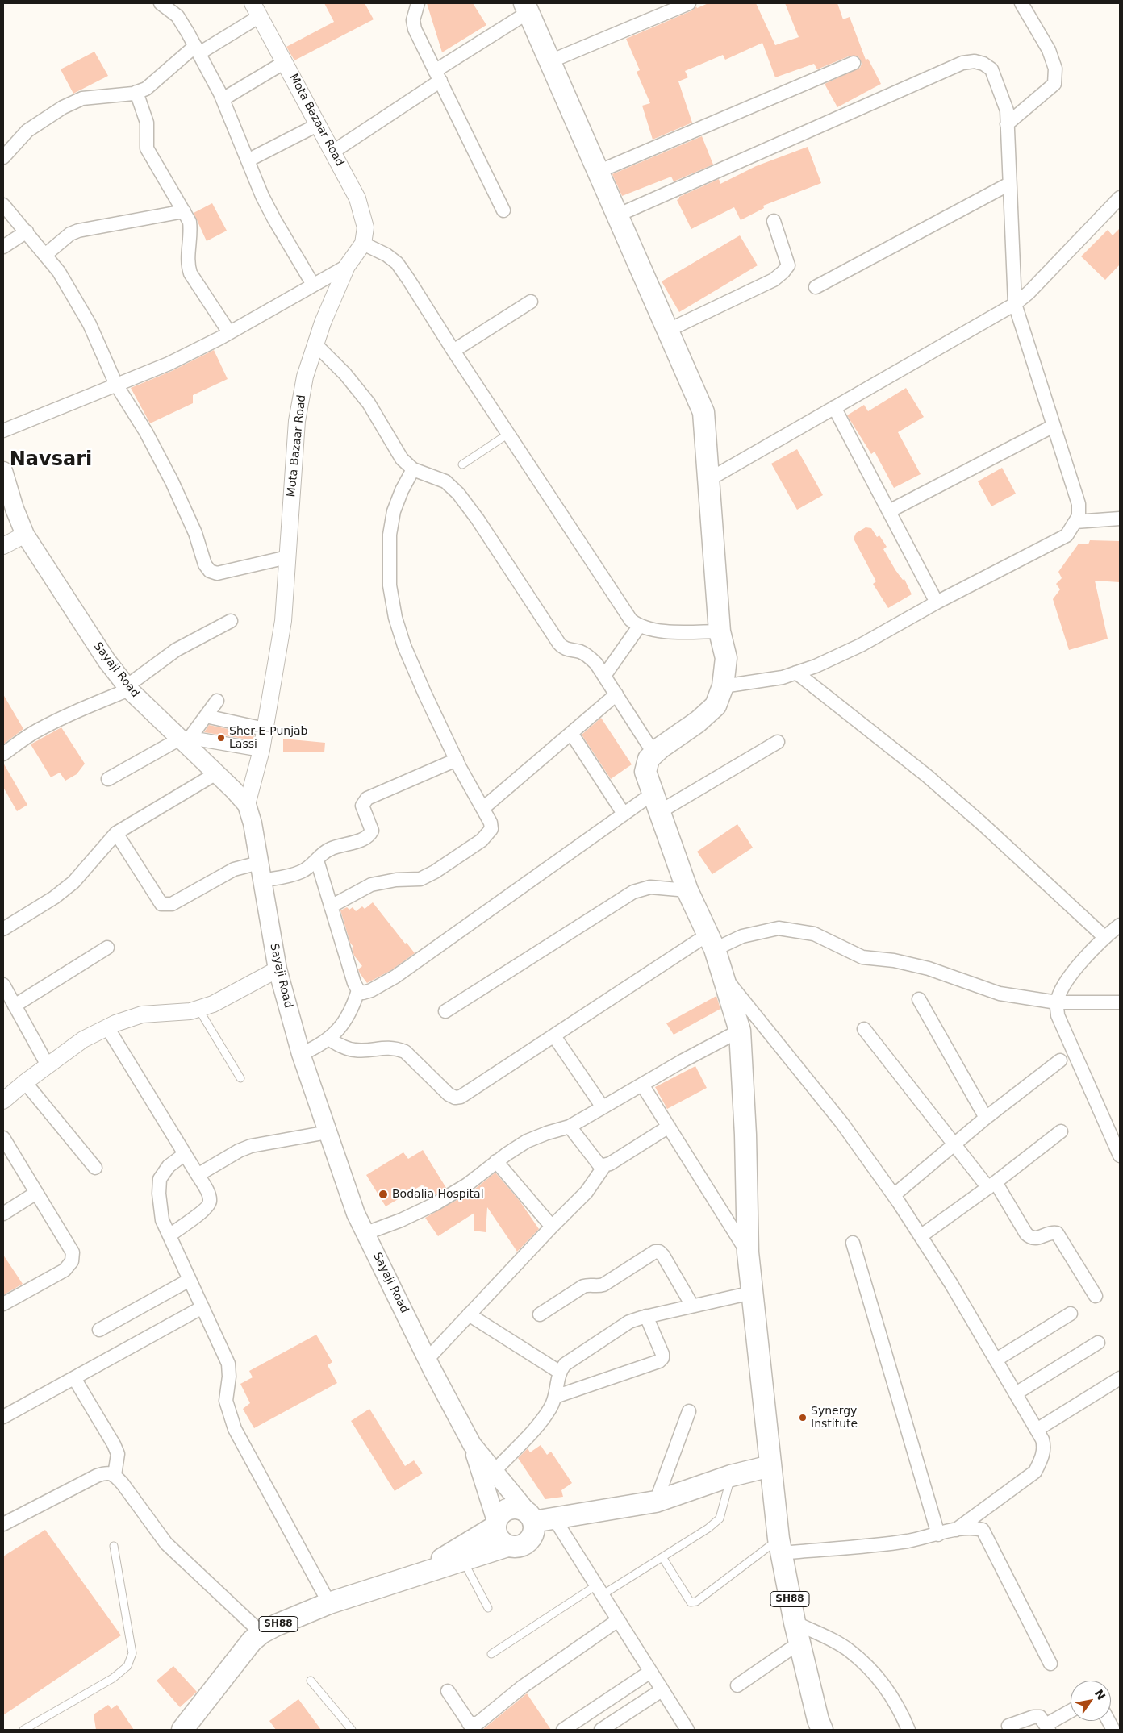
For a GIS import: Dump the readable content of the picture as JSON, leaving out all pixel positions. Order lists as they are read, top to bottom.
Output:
{
  "streets": {
    "main road": ["Sayaji Road", "SH88"],
    "street": ["Mota Bazaar Road"]
  },
  "crossings": [
    ["Mota Bazaar Road", "Sayaji Road"],
    ["Sayaji Road", "SH88"]
  ],
  "districts": ["Navsari"],
  "places": ["Sher-E-Punjab Lassi", "Bodalia Hospital", "Synergy Institute"],
  "north": "top right"
}
